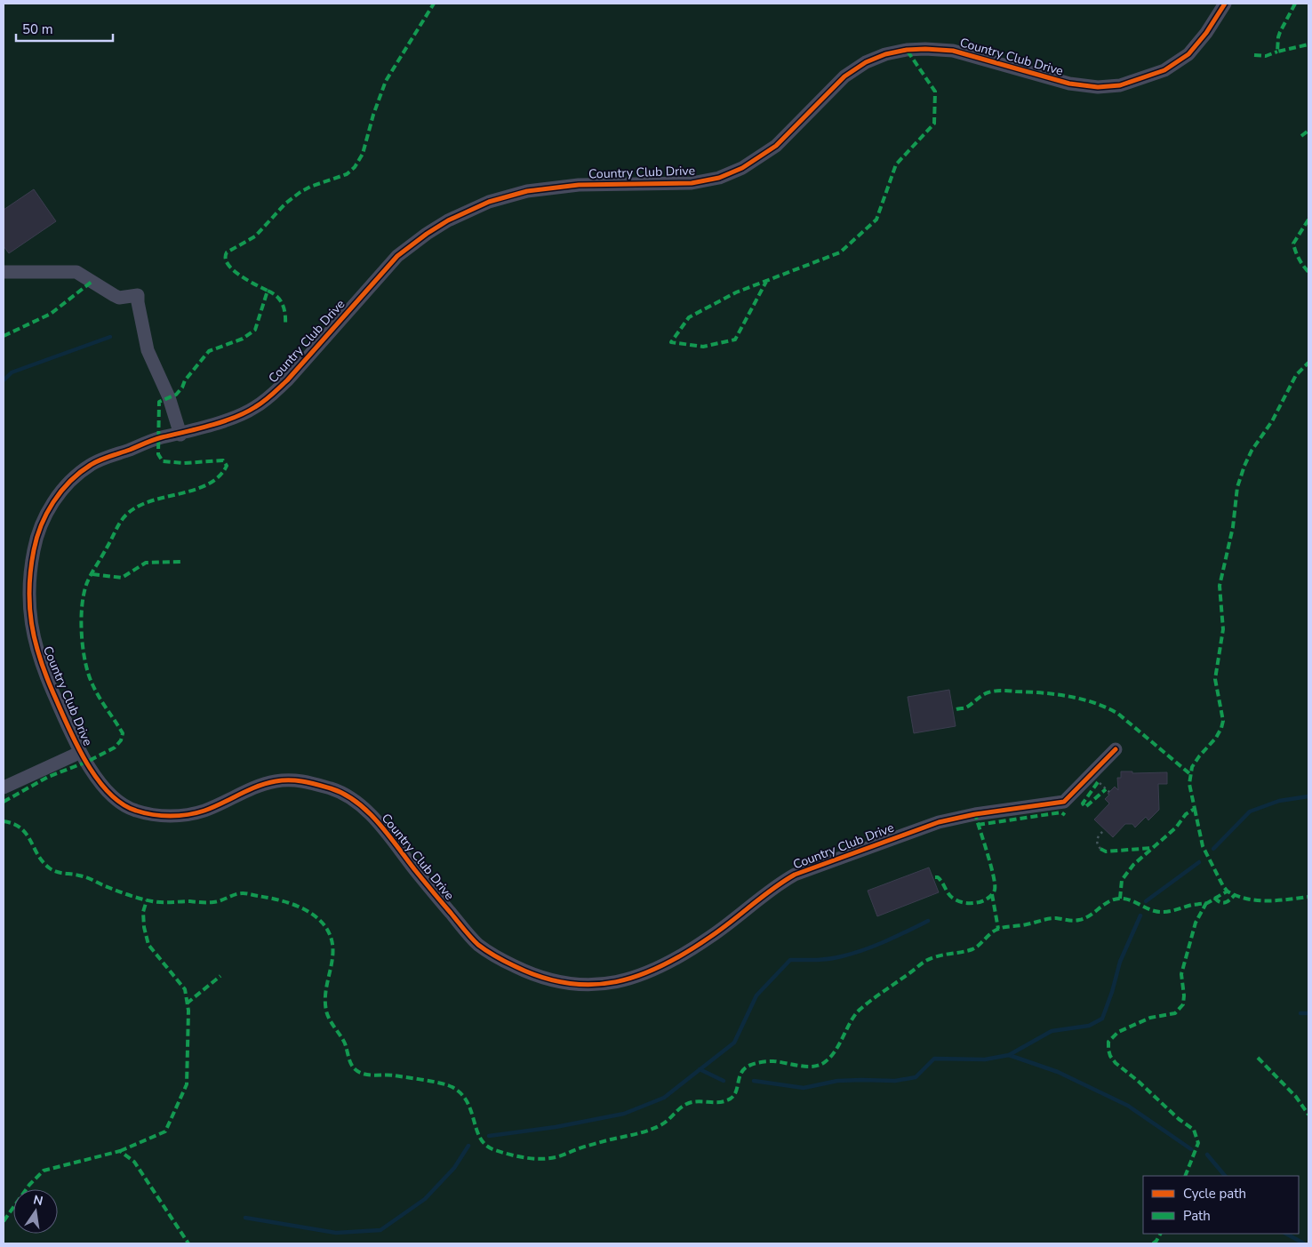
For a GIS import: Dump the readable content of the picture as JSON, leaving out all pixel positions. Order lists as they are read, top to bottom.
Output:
{
  "streets": {
    "street": ["Country Club Drive"]
  },
  "legend": ["Cycle path", "Path"],
  "scale_bar": "50 m",
  "north": "top"
}
